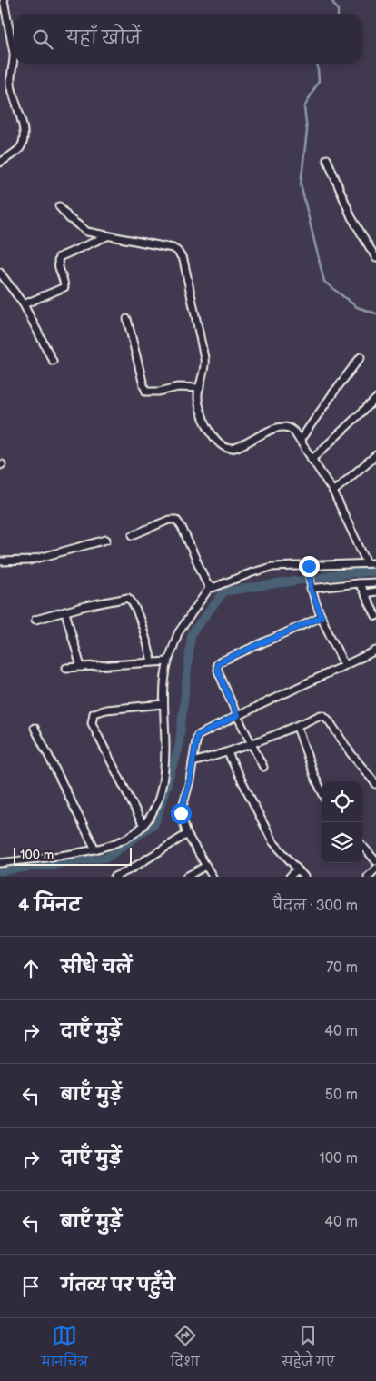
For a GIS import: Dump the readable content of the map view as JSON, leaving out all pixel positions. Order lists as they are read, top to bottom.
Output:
{
  "scale_bar": "100 m",
  "page": {
    "search": "यहाँ खोजें",
    "scale": "100 m",
    "heading": ["4 मिनट", "पैदल · 300 m"],
    "list": [
      ["सीधे चलें", "70 m"],
      ["दाएँ मुड़ें", "40 m"],
      ["बाएँ मुड़ें", "50 m"],
      ["दाएँ मुड़ें", "100 m"],
      ["बाएँ मुड़ें", "40 m"],
      "गंतव्य पर पहुँचे"
    ],
    "nav": ["मानचित्र", "दिशा", "सहेजे गए"]
  }
}
